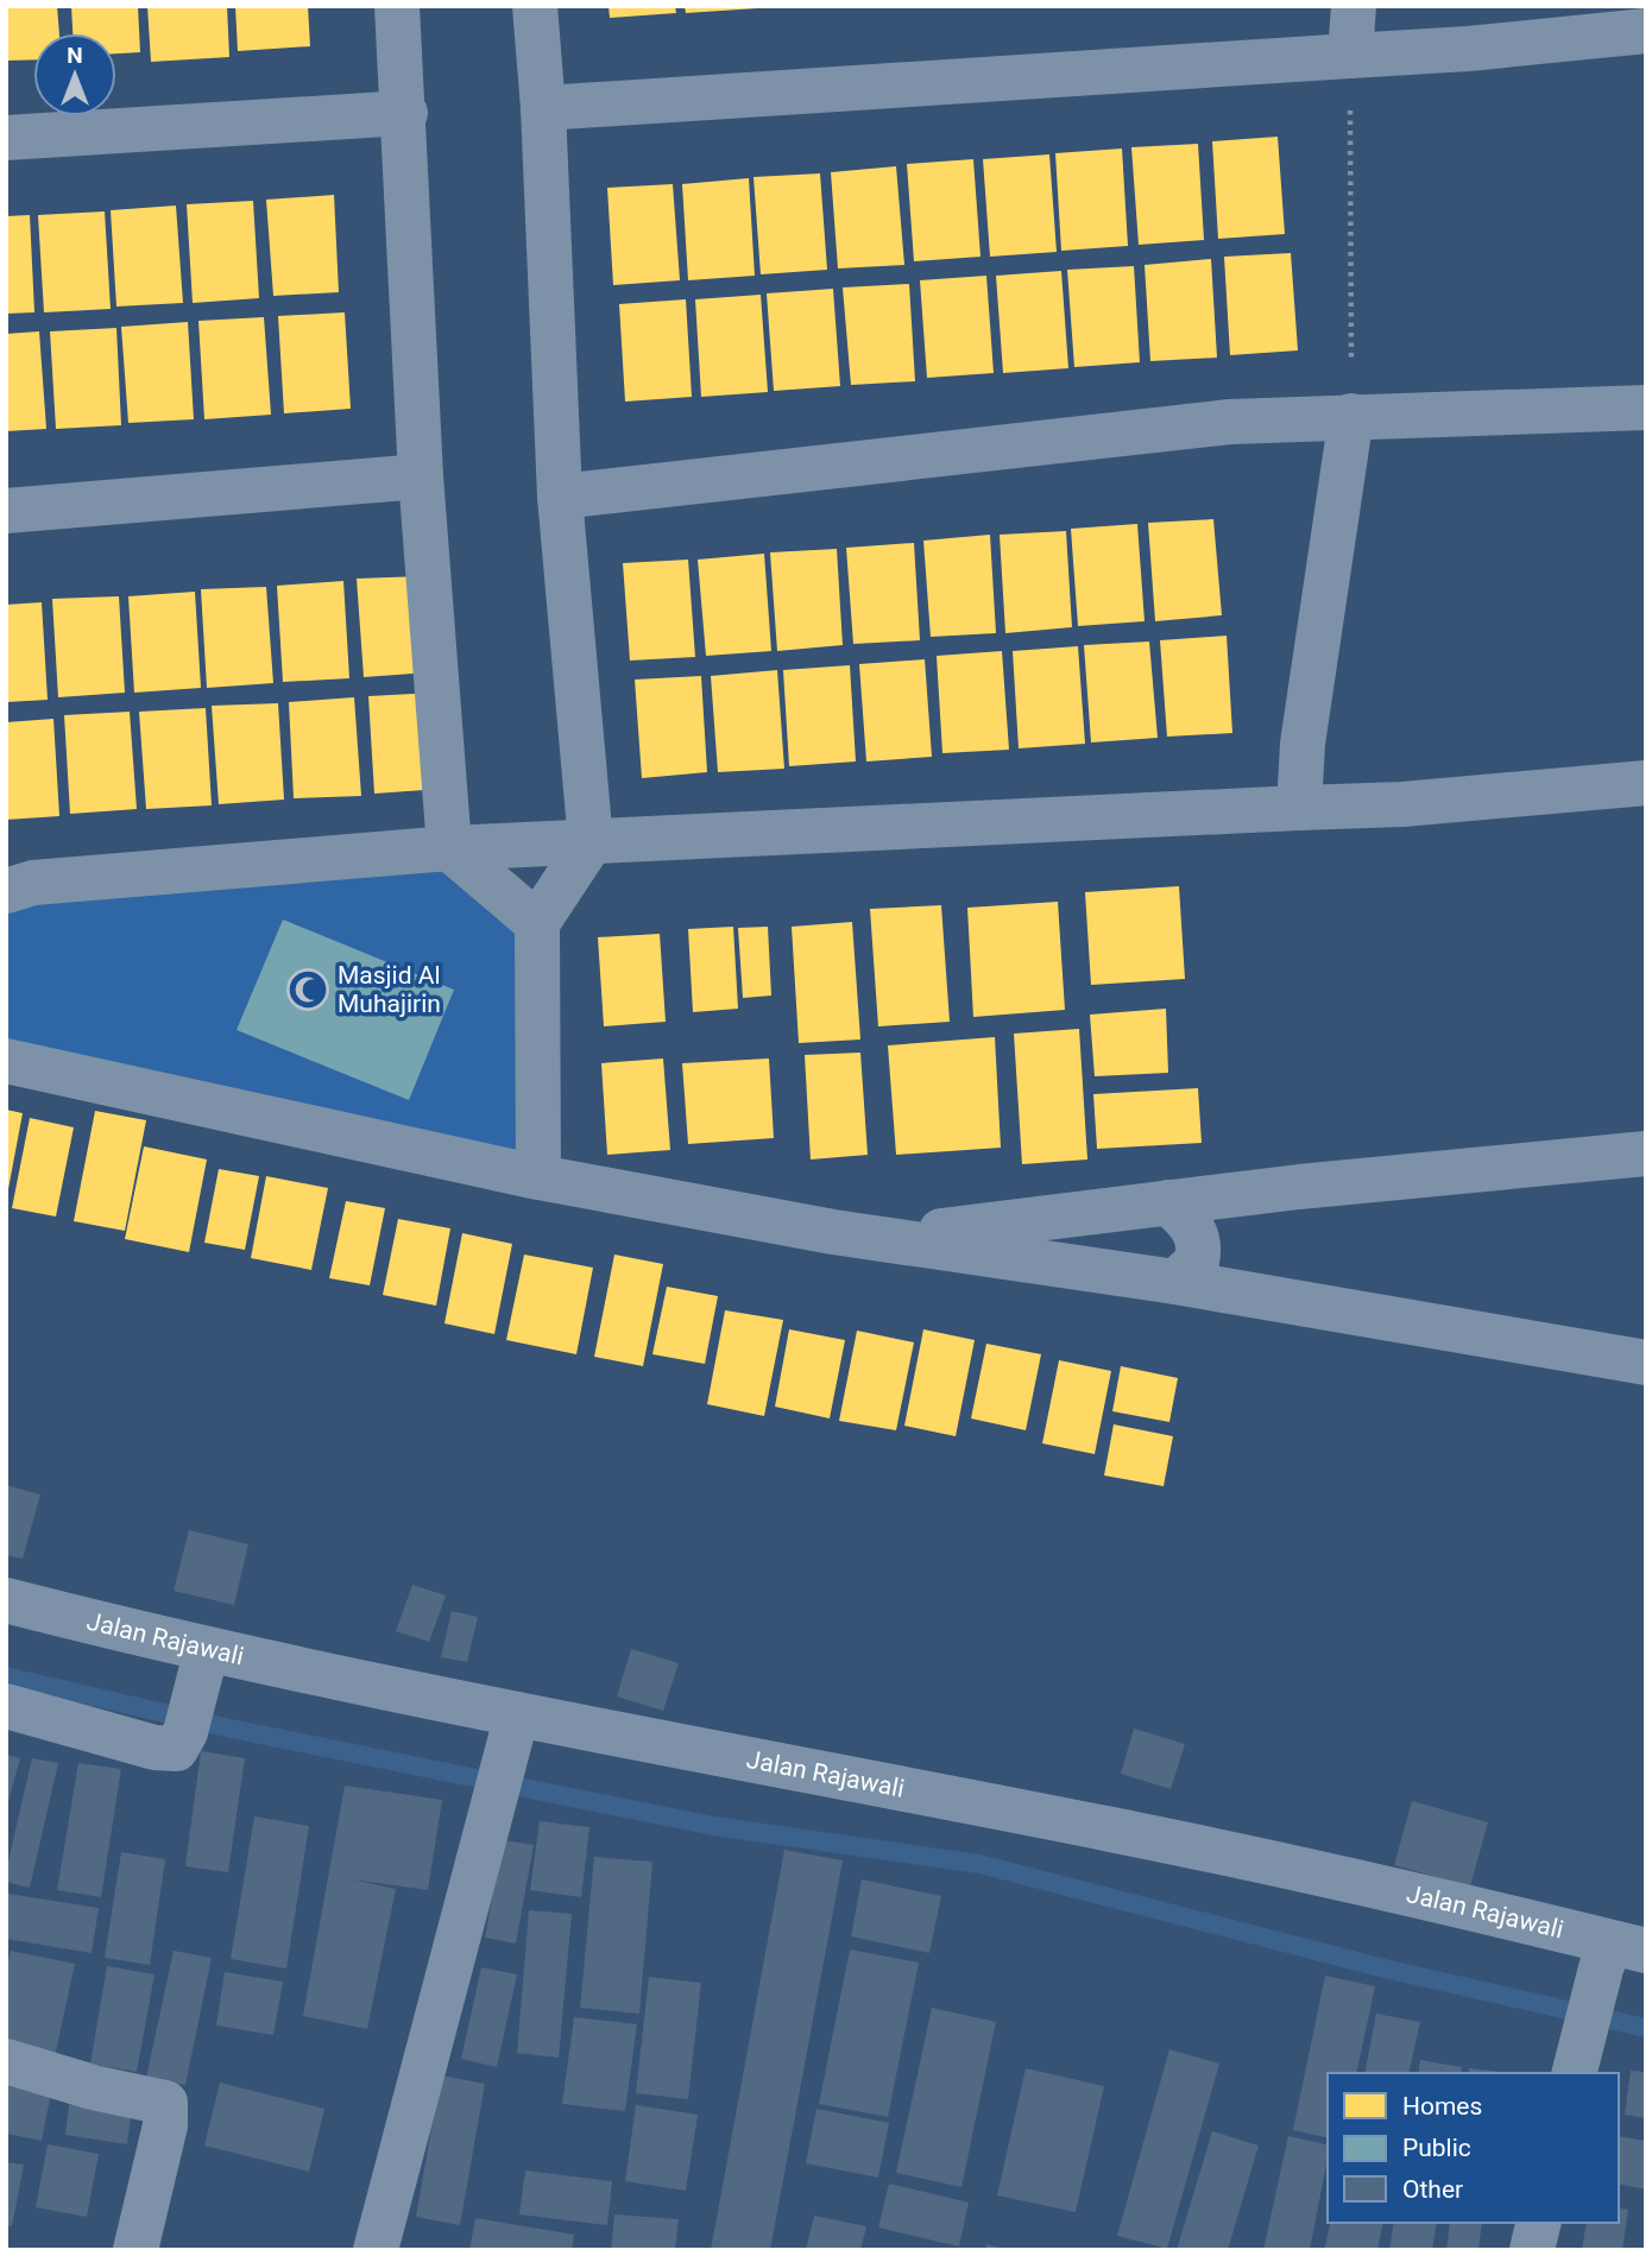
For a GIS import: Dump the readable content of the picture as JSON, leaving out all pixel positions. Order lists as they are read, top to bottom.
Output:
{
  "streets": {
    "street": ["Jalan Rajawali"]
  },
  "places": {
    "mosque": ["Masjid Al Muhajirin"]
  },
  "legend": ["Homes", "Public", "Other"],
  "north": "top"
}
